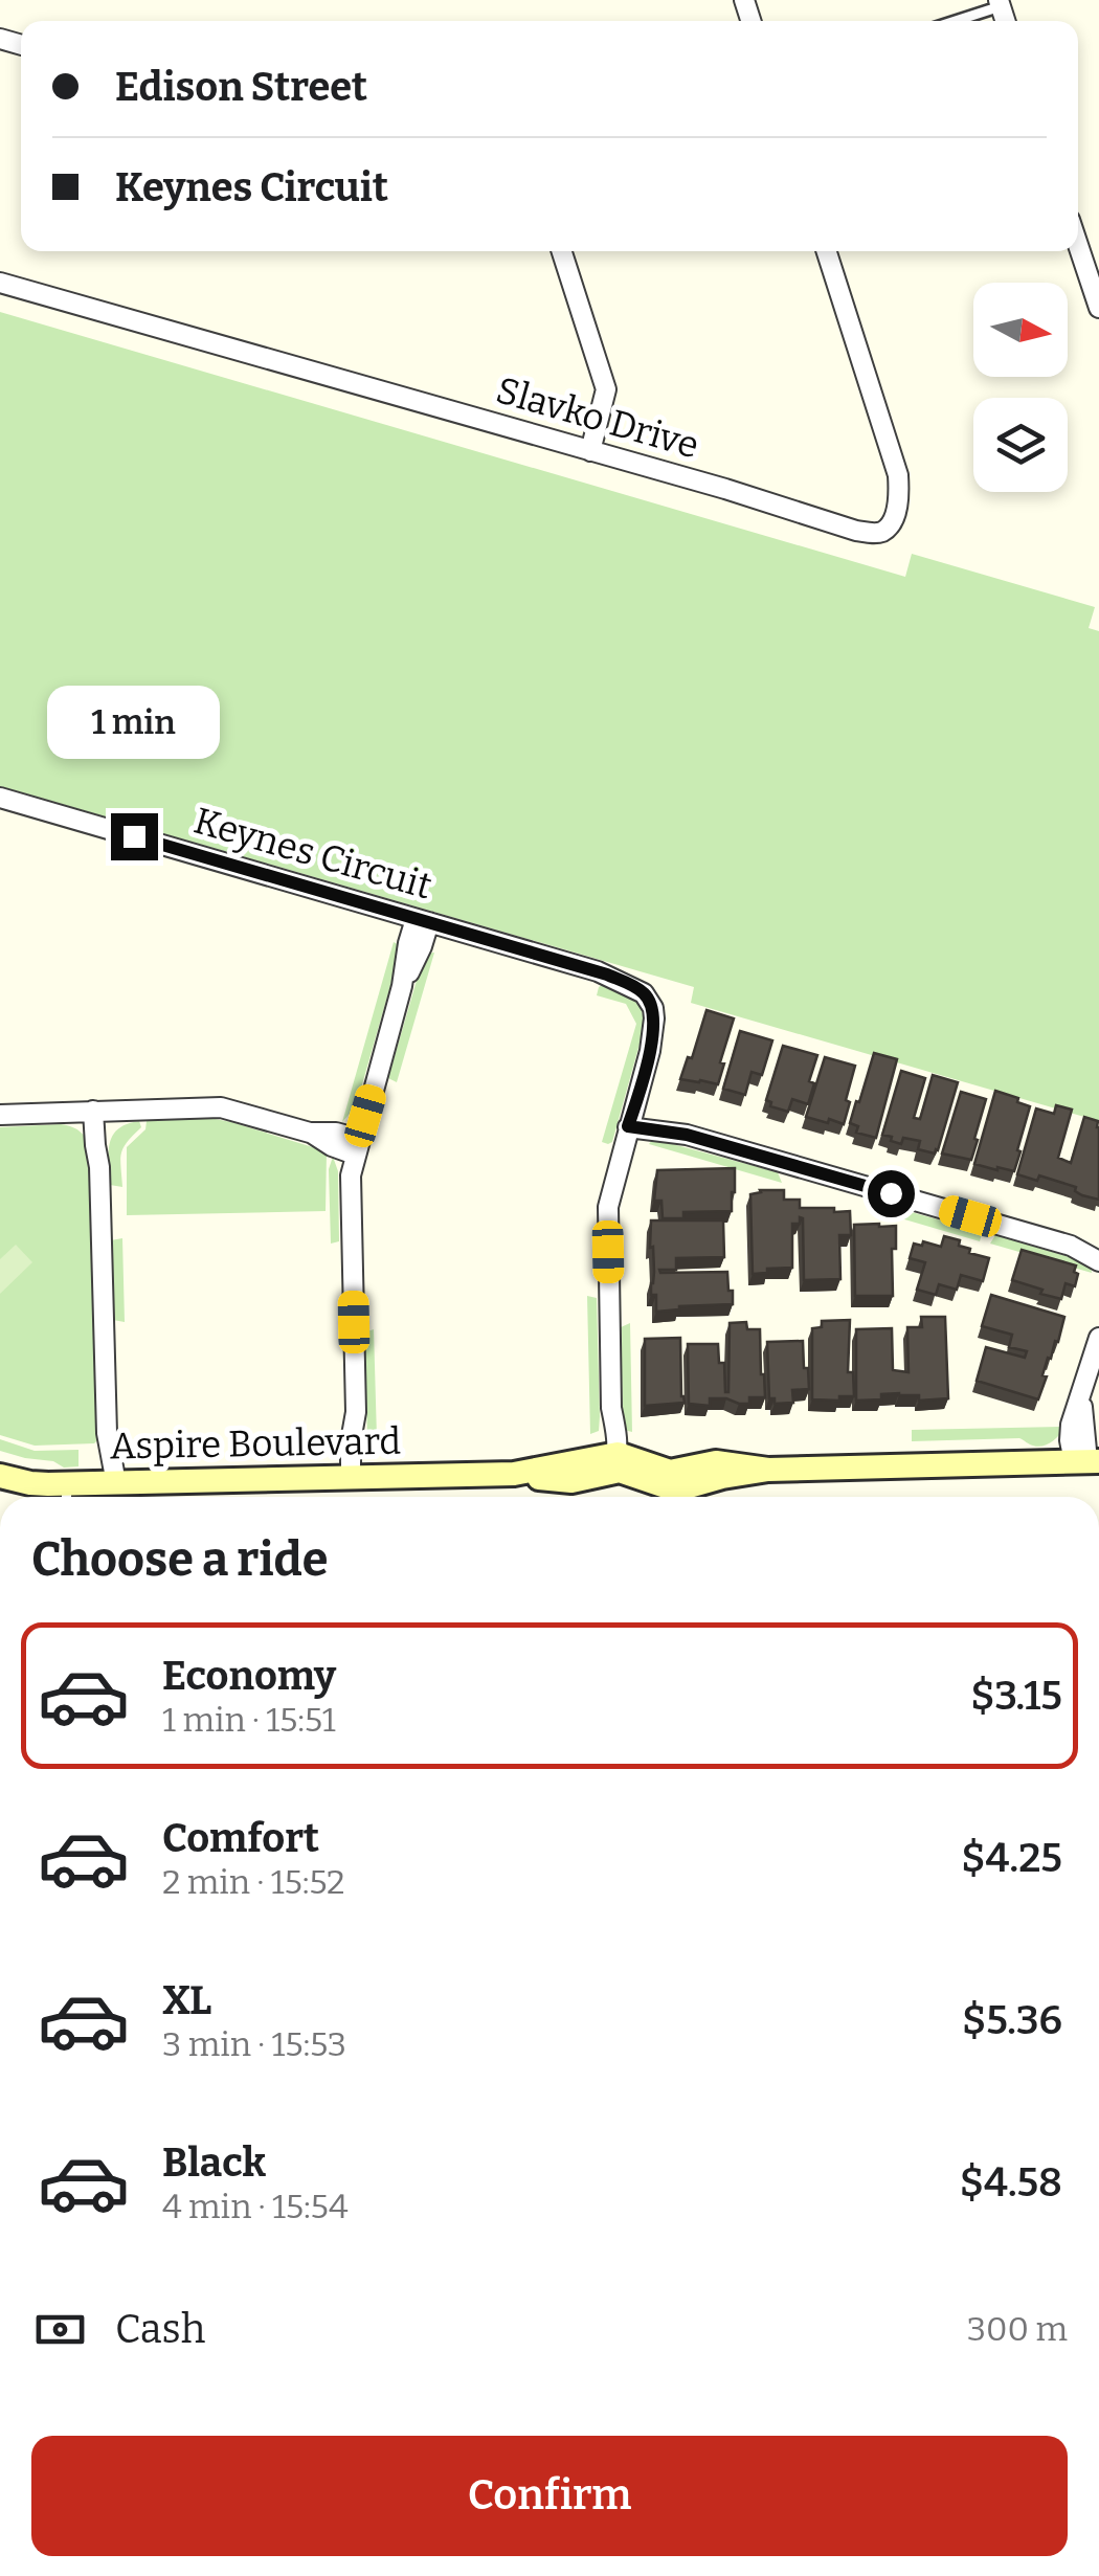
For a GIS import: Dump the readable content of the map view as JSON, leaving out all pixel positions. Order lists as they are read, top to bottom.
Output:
{
  "streets": {
    "street": ["Slavko Drive", "Keynes Circuit", "Aspire Boulevard"]
  },
  "crossings": [
    ["Keynes Circuit", "Aspire Boulevard"]
  ],
  "north": "right",
  "page": {
    "banner": ["Edison Street", "Keynes Circuit"],
    "bubble": "1 min",
    "heading": "Choose a ride",
    "list": [
      {
        "name": "Economy",
        "note": "1 min · 15:51",
        "value": "$3.15"
      },
      {
        "name": "Comfort",
        "note": "2 min · 15:52",
        "value": "$4.25"
      },
      {
        "name": "XL",
        "note": "3 min · 15:53",
        "value": "$5.36"
      },
      {
        "name": "Black",
        "note": "4 min · 15:54",
        "value": "$4.58"
      }
    ],
    "pay": ["Cash", "300 m"],
    "buttons": "Confirm"
  }
}
